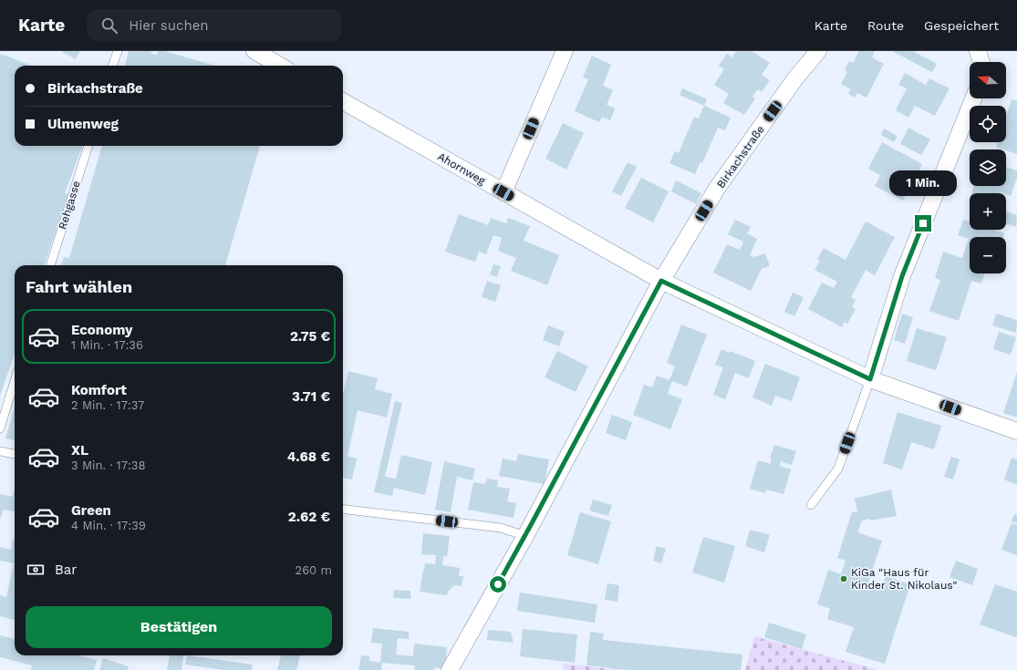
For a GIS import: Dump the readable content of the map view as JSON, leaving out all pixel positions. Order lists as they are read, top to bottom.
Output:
{
  "streets": {
    "street": ["Birkachstraße", "Ahornweg"],
    "lane": ["Rehgasse"]
  },
  "crossings": [
    ["Birkachstraße", "Ahornweg"]
  ],
  "places": ["KiGa \"Haus für Kinder St. Nikolaus\""],
  "north": "left",
  "page": {
    "header": "Karte",
    "search": "Hier suchen",
    "nav": ["Karte", "Route", "Gespeichert"],
    "map_buttons": ["+", "−"],
    "banner": ["Birkachstraße", "Ulmenweg"],
    "bubble": "1 Min.",
    "heading": "Fahrt wählen",
    "list": [
      {
        "name": "Economy",
        "note": "1 Min. · 17:36",
        "value": "2.75 €"
      },
      {
        "name": "Komfort",
        "note": "2 Min. · 17:37",
        "value": "3.71 €"
      },
      {
        "name": "XL",
        "note": "3 Min. · 17:38",
        "value": "4.68 €"
      },
      {
        "name": "Green",
        "note": "4 Min. · 17:39",
        "value": "2.62 €"
      }
    ],
    "pay": ["Bar", "260 m"],
    "buttons": "Bestätigen"
  }
}
